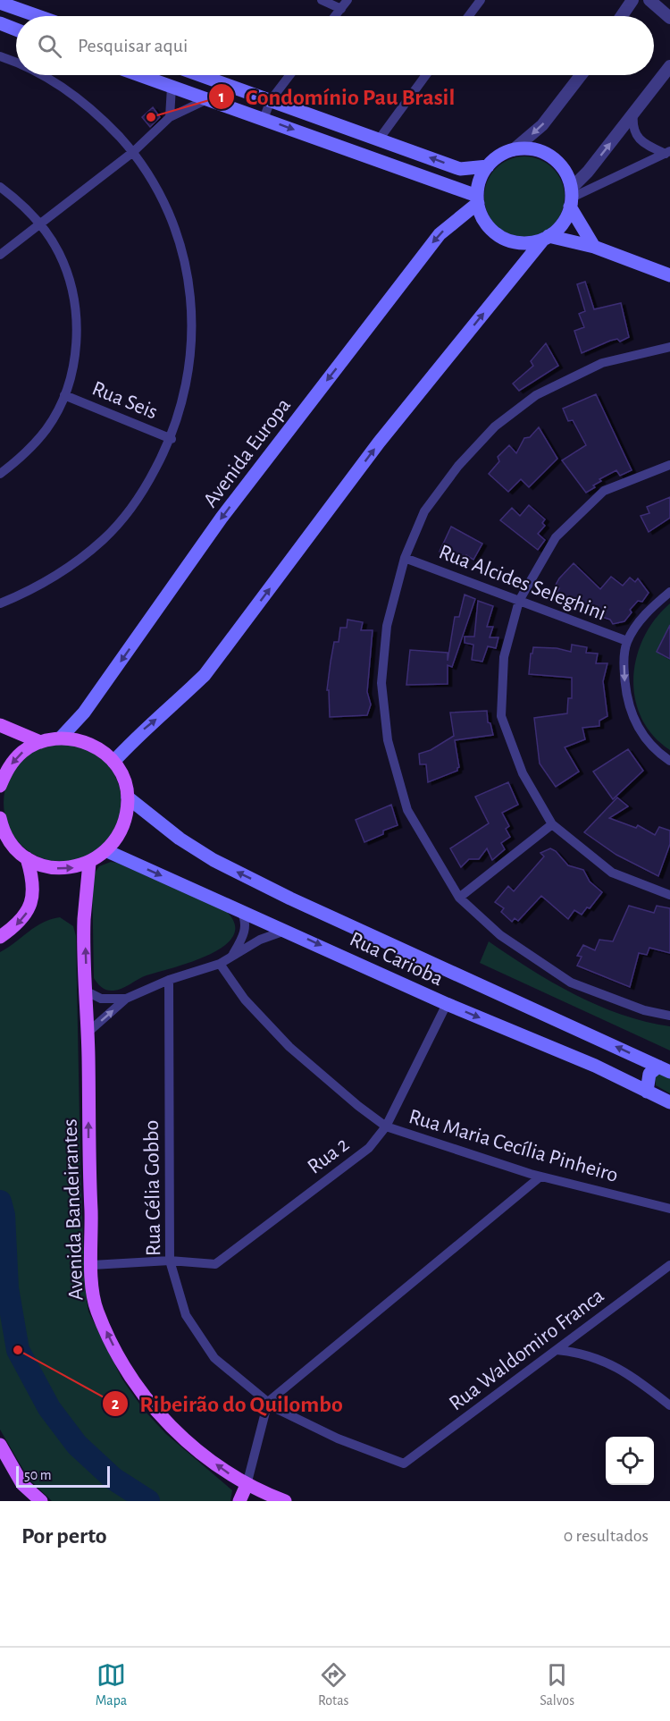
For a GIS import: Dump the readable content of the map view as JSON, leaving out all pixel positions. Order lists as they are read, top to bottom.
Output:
{
  "streets": {
    "main road": ["Avenida Europa", "Rua Carioba", "Avenida Bandeirantes"],
    "street": [
      "Rua Seis",
      "Rua Alcides Seleghini",
      "Rua Maria Cecília Pinheiro",
      "Rua 2",
      "Rua Célia Gobbo",
      "Rua Waldomiro Franca"
    ]
  },
  "crossings": [
    ["Rua Carioba", "Rua 2"],
    ["Rua Maria Cecília Pinheiro", "Rua 2"],
    ["Rua 2", "Rua Célia Gobbo"],
    ["Rua 2", "Avenida Bandeirantes"],
    ["Rua Célia Gobbo", "Rua Waldomiro Franca"]
  ],
  "one_way": ["Avenida Bandeirantes"],
  "places": ["Condomínio Pau Brasil", "Ribeirão do Quilombo"],
  "scale_bar": "50 m",
  "page": {
    "search": "Pesquisar aqui",
    "scale": "50 m",
    "heading": ["Por perto", "0 resultados"],
    "nav": ["Mapa", "Rotas", "Salvos"]
  }
}
